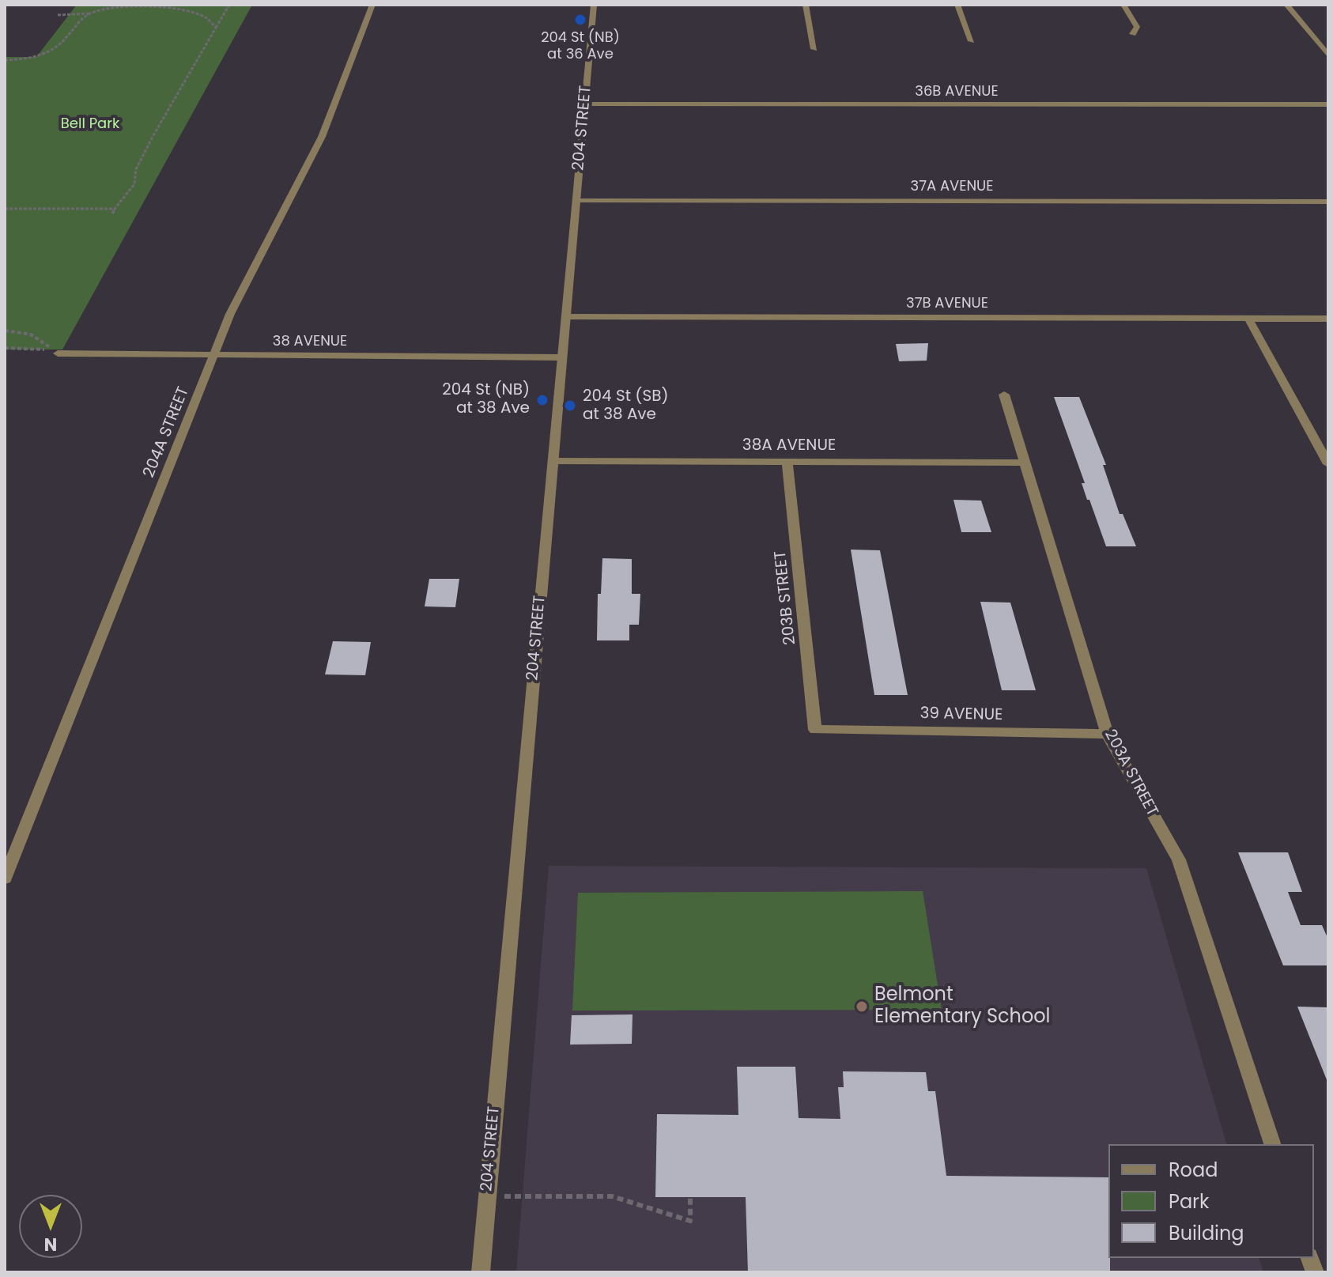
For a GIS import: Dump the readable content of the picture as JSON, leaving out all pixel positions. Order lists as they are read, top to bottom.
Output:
{
  "streets": {
    "street": [
      "36B AVENUE",
      "204 STREET",
      "37A AVENUE",
      "37B AVENUE",
      "38 AVENUE",
      "204A STREET",
      "38A AVENUE",
      "203B STREET",
      "39 AVENUE",
      "203A STREET"
    ]
  },
  "crossings": [
    ["36B AVENUE", "204 STREET"],
    ["204 STREET", "37A AVENUE"],
    ["204 STREET", "37B AVENUE"],
    ["204 STREET", "38 AVENUE"],
    ["204 STREET", "38A AVENUE"],
    ["38 AVENUE", "204A STREET"],
    ["38A AVENUE", "203B STREET"],
    ["38A AVENUE", "203A STREET"],
    ["203B STREET", "39 AVENUE"],
    ["39 AVENUE", "203A STREET"]
  ],
  "parks": ["Bell Park"],
  "places": [
    "204 St (NB) at 36 Ave",
    "204 St (NB) at 38 Ave",
    "204 St (SB) at 38 Ave",
    "Belmont Elementary School"
  ],
  "legend": ["Road", "Park", "Building"],
  "north": "bottom"
}
